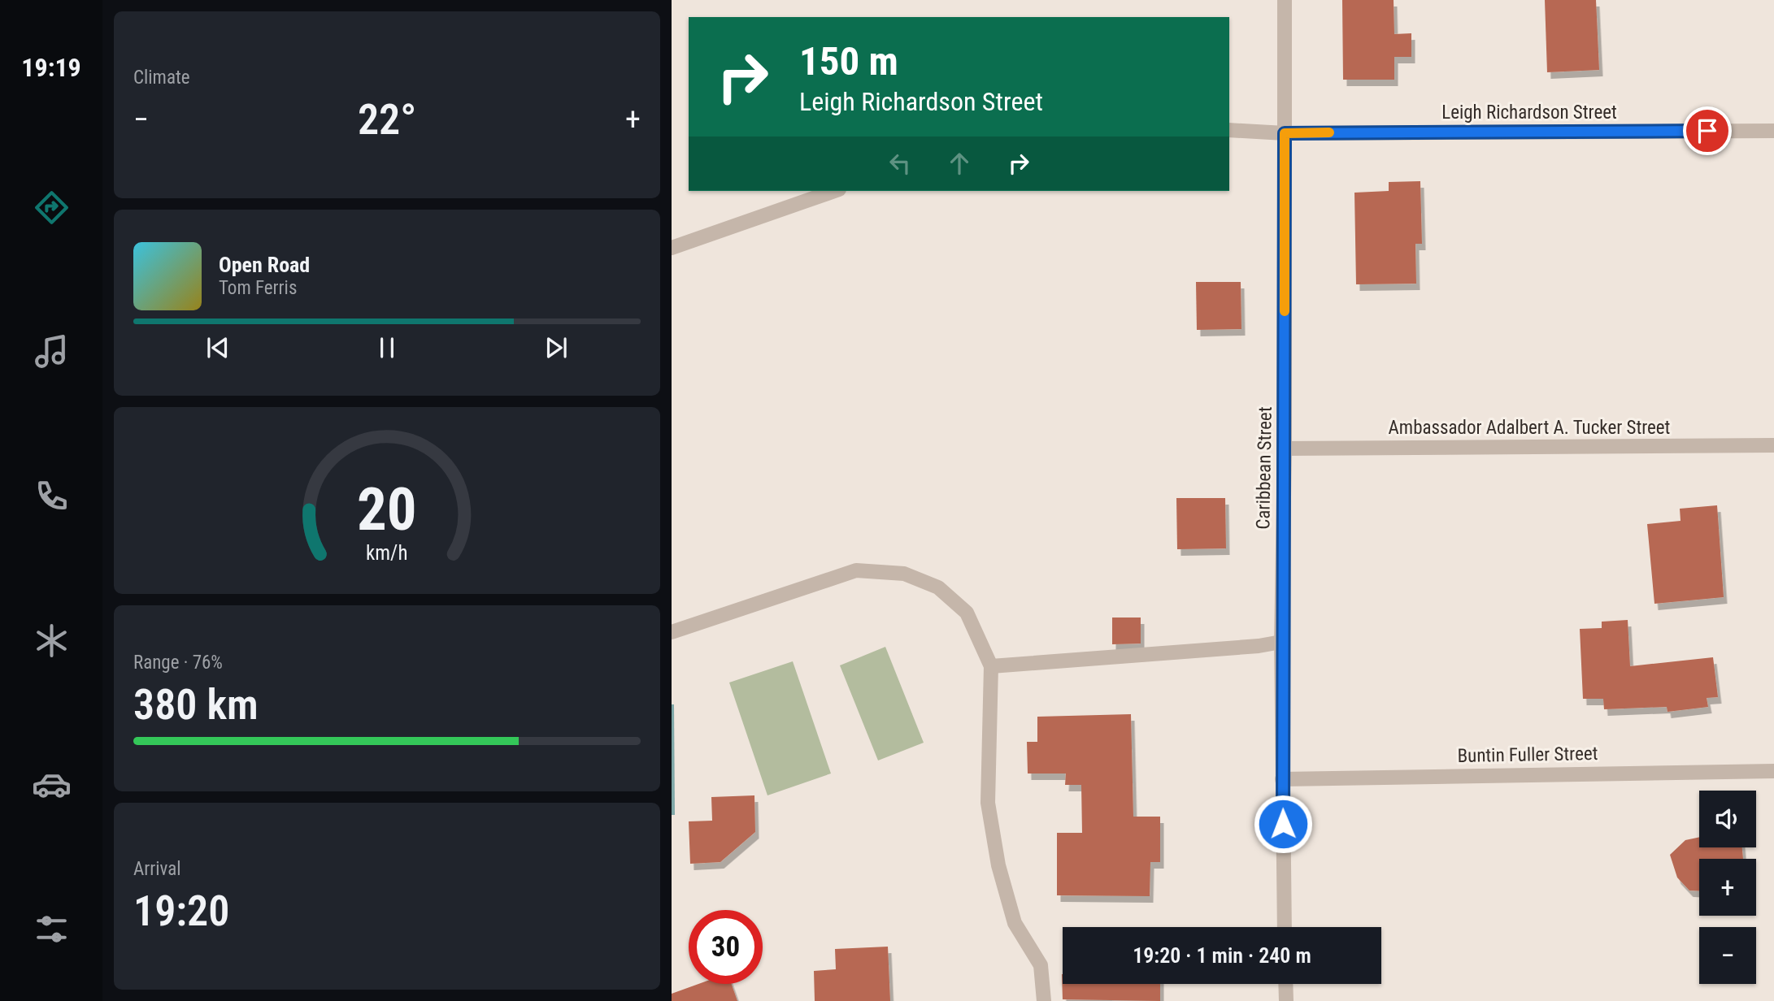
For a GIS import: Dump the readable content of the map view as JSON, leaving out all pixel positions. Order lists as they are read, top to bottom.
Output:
{
  "streets": {
    "street": [
      "Leigh Richardson Street",
      "Ambassador Adalbert A. Tucker Street",
      "Caribbean Street",
      "Buntin Fuller Street"
    ]
  },
  "crossings": [
    ["Leigh Richardson Street", "Caribbean Street"],
    ["Ambassador Adalbert A. Tucker Street", "Caribbean Street"],
    ["Caribbean Street", "Buntin Fuller Street"]
  ],
  "page": {
    "tabs": "19:19",
    "tile": [
      "Climate",
      ["Range · 76%", "380 km"],
      ["Arrival", "19:20"]
    ],
    "turn": ["150 m", "Leigh Richardson Street"],
    "heat": ["−", "22°", "+"],
    "song": ["Open Road", "Tom Ferris"],
    "map_buttons": ["+", "−"],
    "limit": "30",
    "trip": "19:20 · 1 min · 240 m",
    "gauge": ["20", "km/h"]
  }
}
